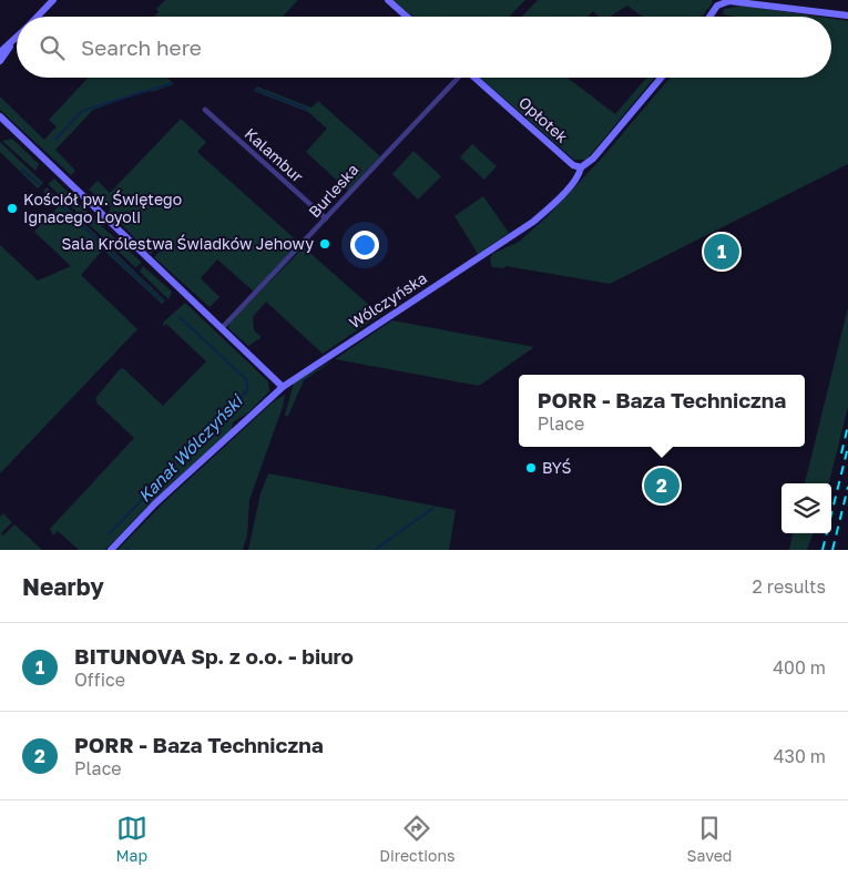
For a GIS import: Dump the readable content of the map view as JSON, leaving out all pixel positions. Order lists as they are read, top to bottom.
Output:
{
  "streets": {
    "street": [
      "Opłotek",
      "Kalambur",
      "Burleska",
      "Wólczyńska"
    ]
  },
  "crossings": [
    ["Opłotek", "Wólczyńska"],
    ["Kalambur", "Burleska"]
  ],
  "water": ["Kanał Wólczyński"],
  "places": ["Kościół pw. Świętego Ignacego Loyoli", "Sala Królestwa Świadków Jehowy", "BYŚ"],
  "page": {
    "search": "Search here",
    "pins": ["1", "2"],
    "popup": ["PORR - Baza Techniczna", "Place"],
    "heading": ["Nearby", "2 results"],
    "list": [
      {
        "mark": "1",
        "name": "BITUNOVA Sp. z o.o. - biuro",
        "note": "Office",
        "value": "400 m"
      },
      {
        "mark": "2",
        "name": "PORR - Baza Techniczna",
        "note": "Place",
        "value": "430 m"
      }
    ],
    "nav": ["Map", "Directions", "Saved"]
  }
}
